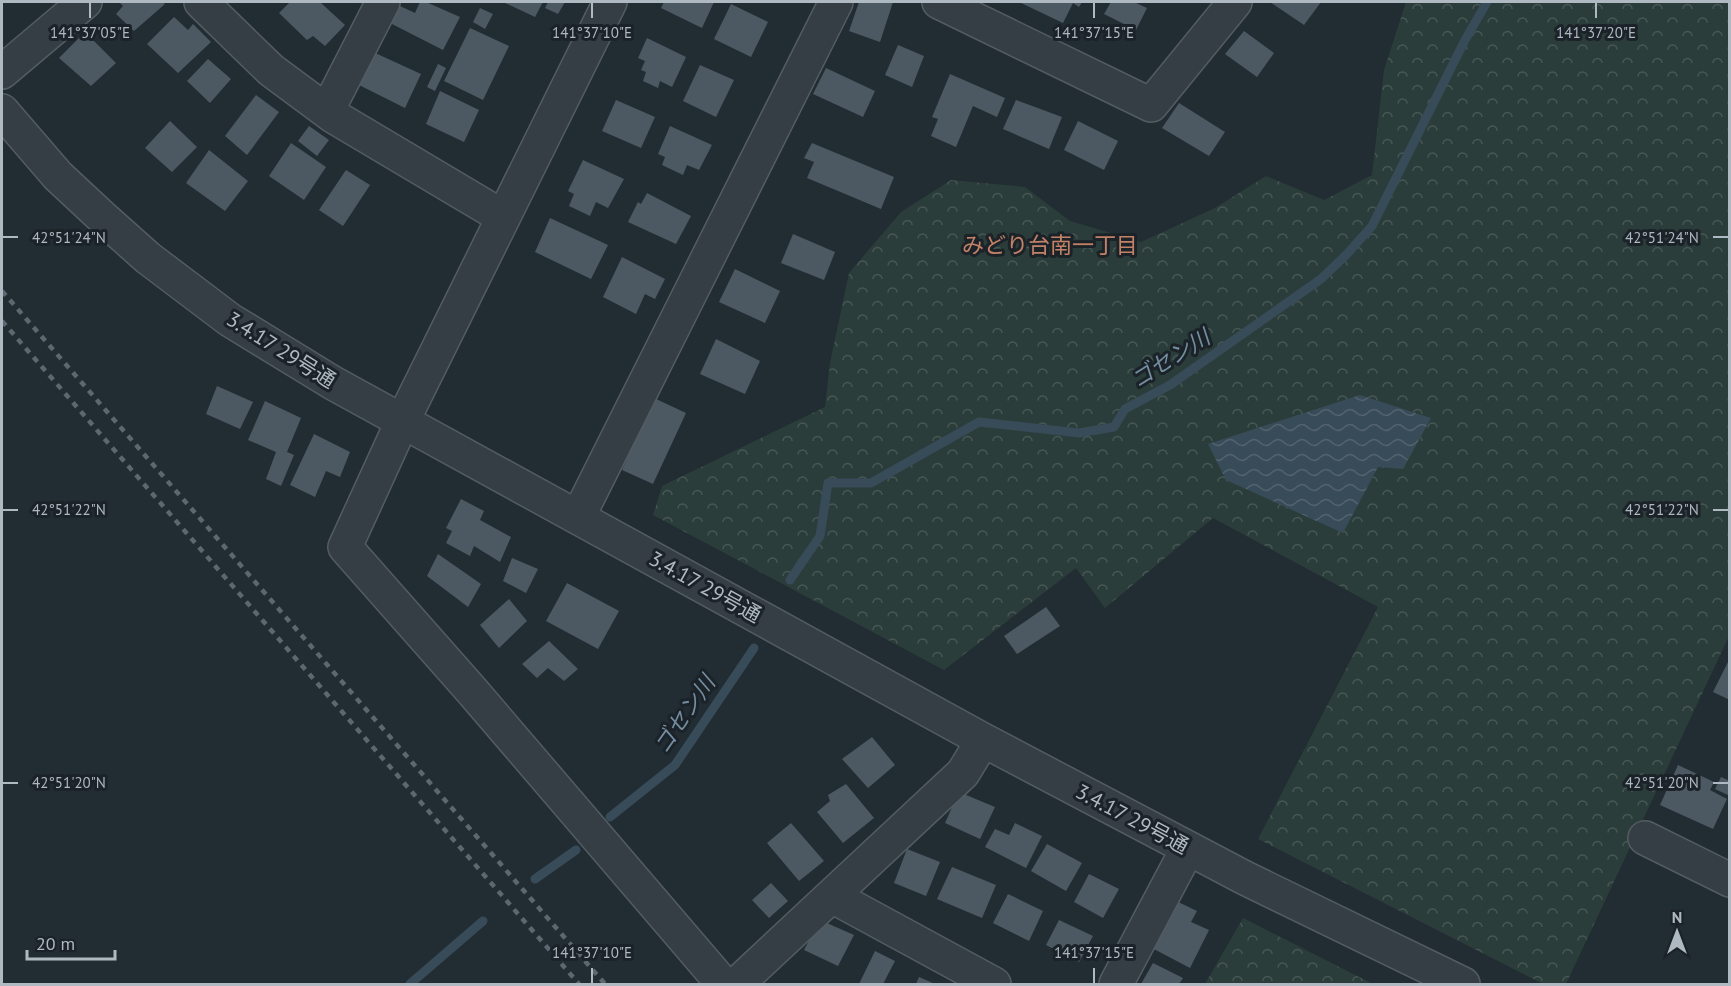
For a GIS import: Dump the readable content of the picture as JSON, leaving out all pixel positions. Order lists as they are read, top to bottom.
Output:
{
  "streets": {
    "street": ["3.4.17 29号通"]
  },
  "districts": ["みどり台南一丁目"],
  "water": ["ゴセン川"],
  "scale_bar": "20 m",
  "north": "top",
  "coordinates": [
    "141°37'05\"E",
    "141°37'10\"E",
    "141°37'15\"E",
    "141°37'20\"E",
    "42°51'24\"N",
    "42°51'22\"N",
    "42°51'20\"N"
  ]
}
